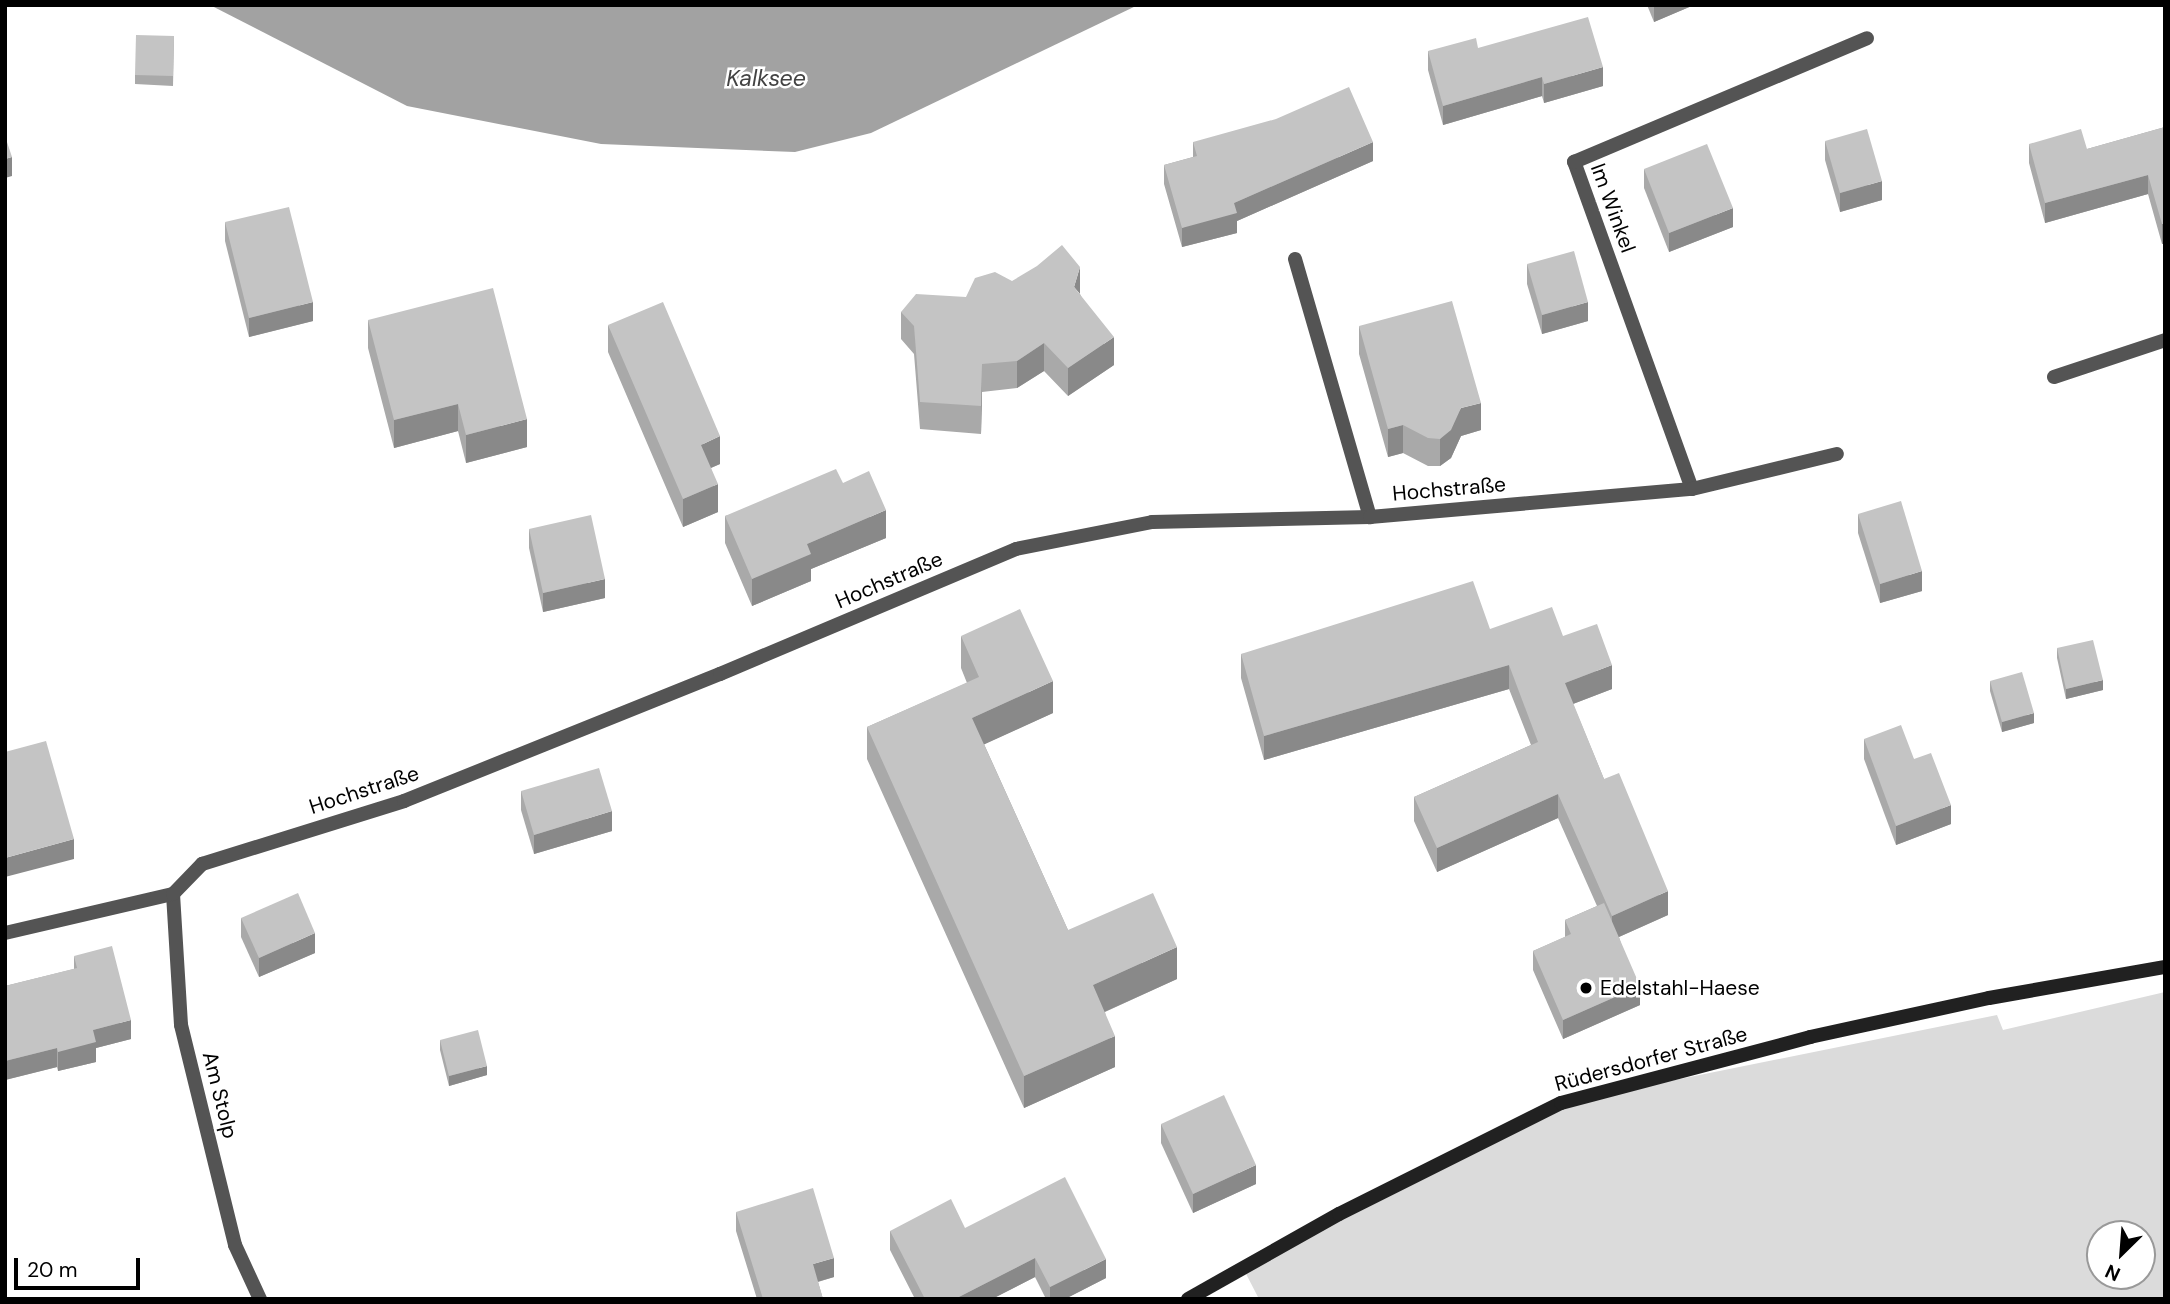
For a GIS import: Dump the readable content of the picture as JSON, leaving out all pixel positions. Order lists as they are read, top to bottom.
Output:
{
  "streets": {
    "main road": ["Rüdersdorfer Straße"],
    "street": ["Im Winkel", "Hochstraße", "Am Stolp"]
  },
  "crossings": [
    ["Im Winkel", "Hochstraße"],
    ["Hochstraße", "Am Stolp"]
  ],
  "water": ["Kalksee"],
  "places": ["Edelstahl-Haese"],
  "scale_bar": "20 m",
  "north": "bottom left"
}
